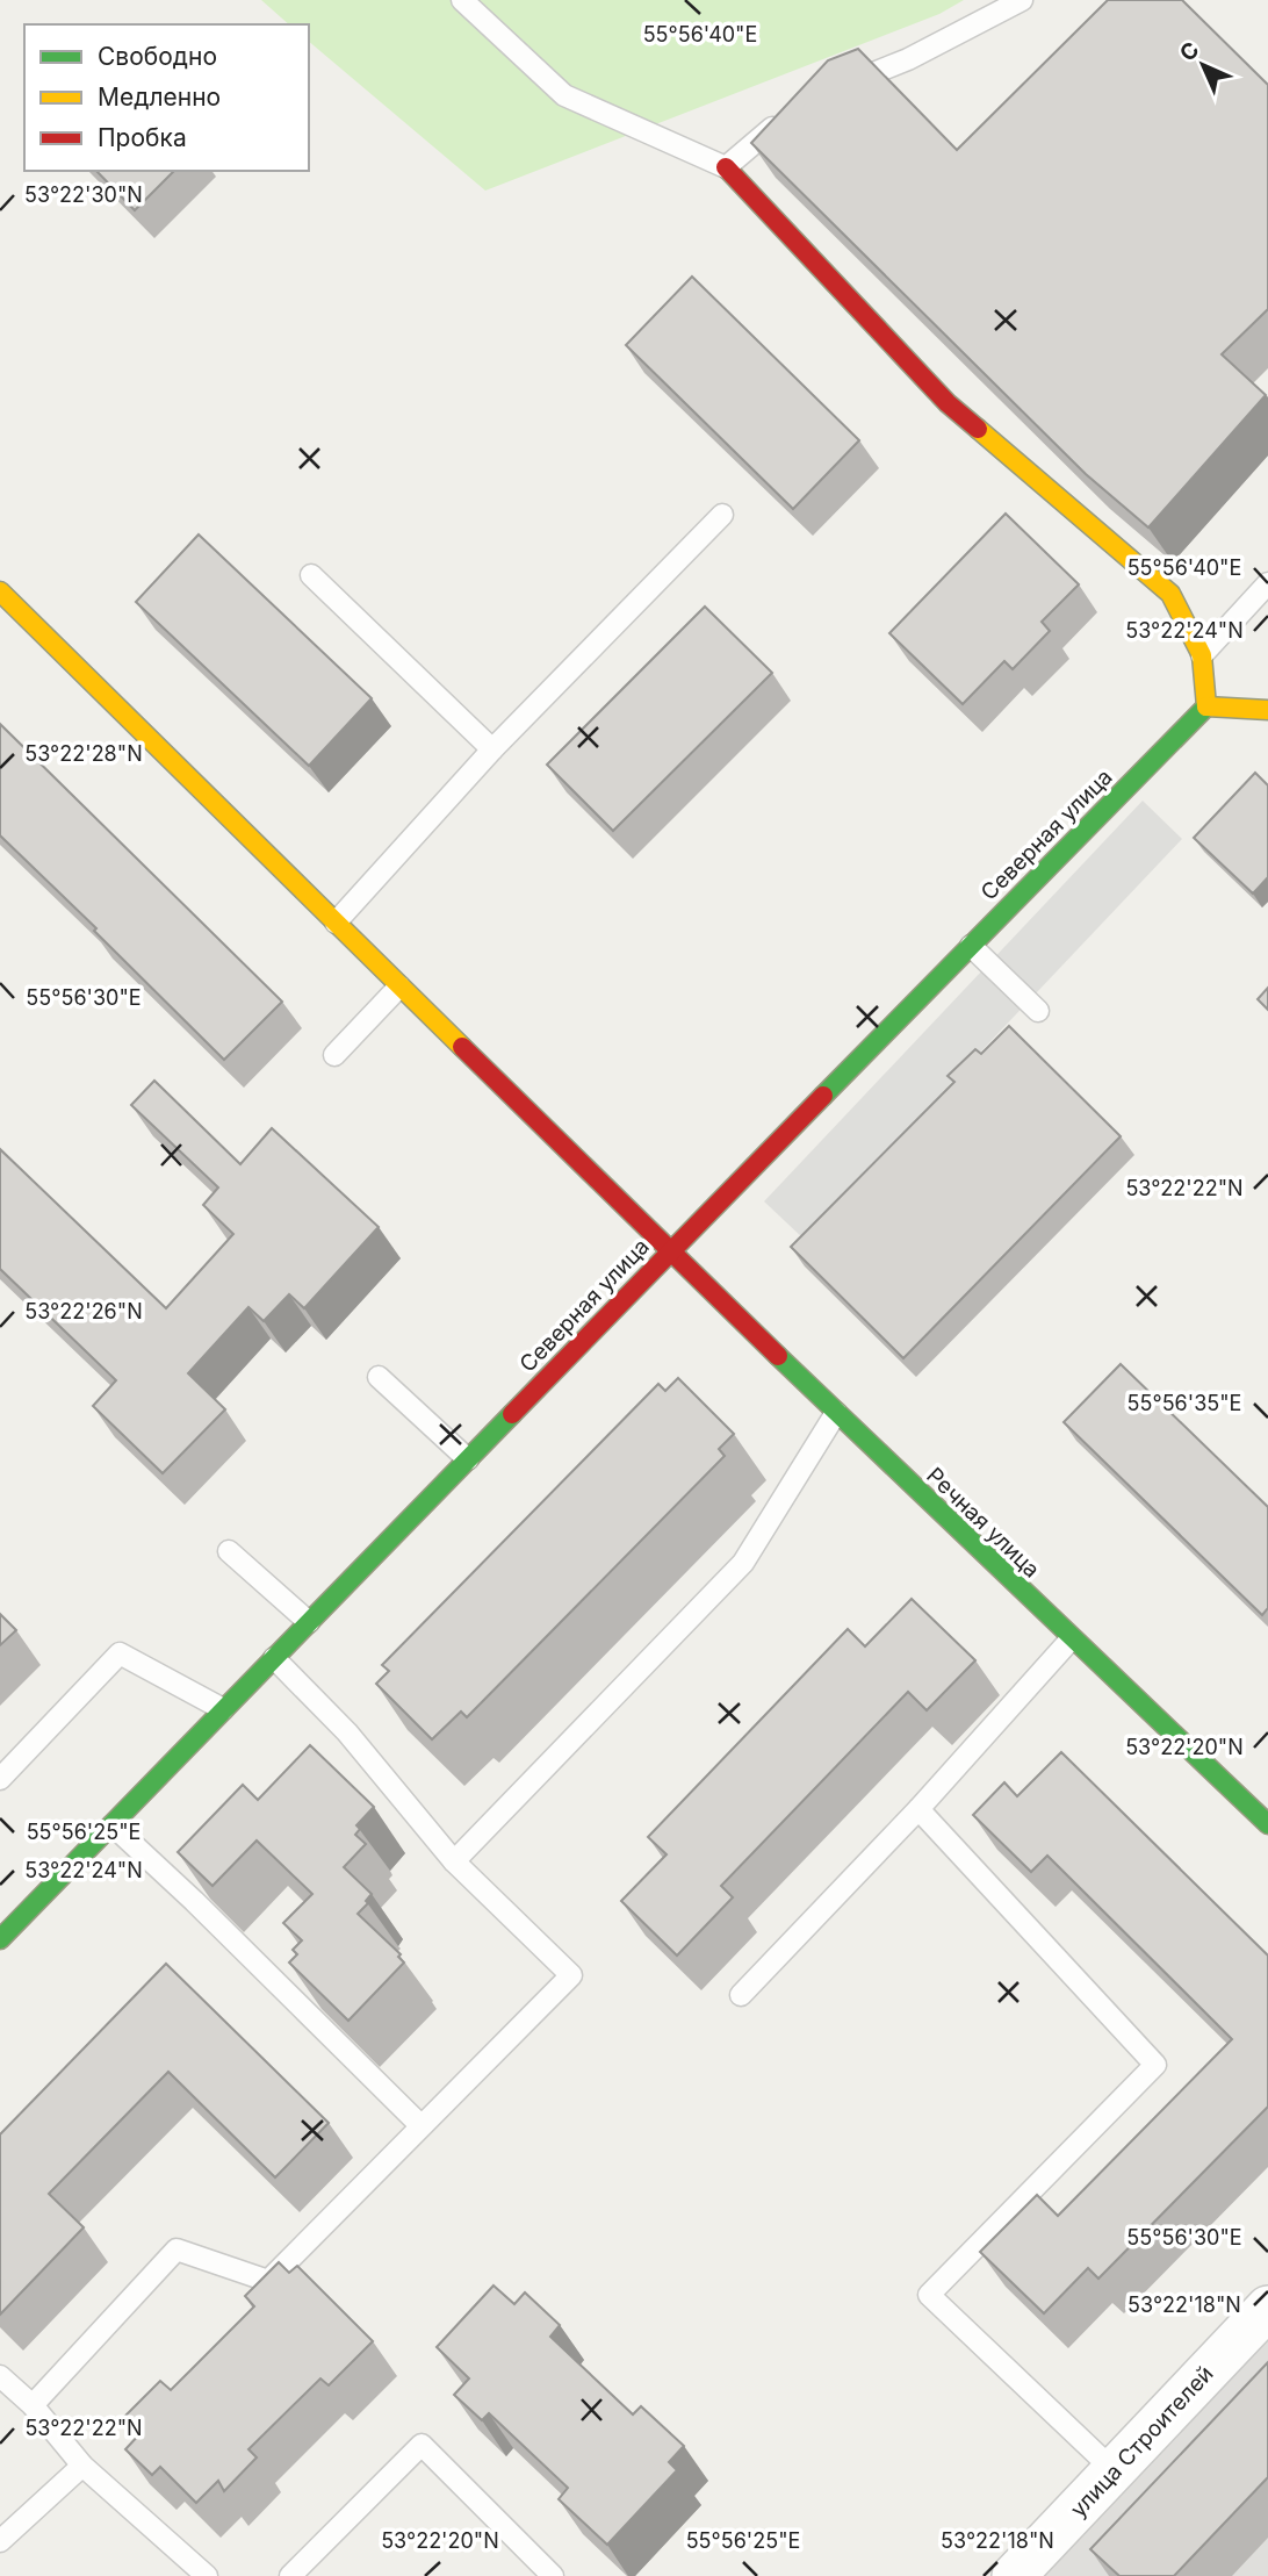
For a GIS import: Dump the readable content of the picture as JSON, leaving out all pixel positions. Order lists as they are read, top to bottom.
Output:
{
  "streets": {
    "street": ["Северная улица", "Речная улица", "улица Строителей"]
  },
  "crossings": [
    ["Северная улица", "Речная улица"]
  ],
  "legend": ["Свободно", "Медленно", "Пробка"],
  "north": "top left",
  "coordinates": [
    "55°56'40\"E",
    "53°22'30\"N",
    "53°22'24\"N",
    "53°22'28\"N",
    "55°56'30\"E",
    "53°22'22\"N",
    "53°22'26\"N",
    "55°56'35\"E",
    "53°22'20\"N",
    "55°56'25\"E",
    "53°22'18\"N"
  ]
}
